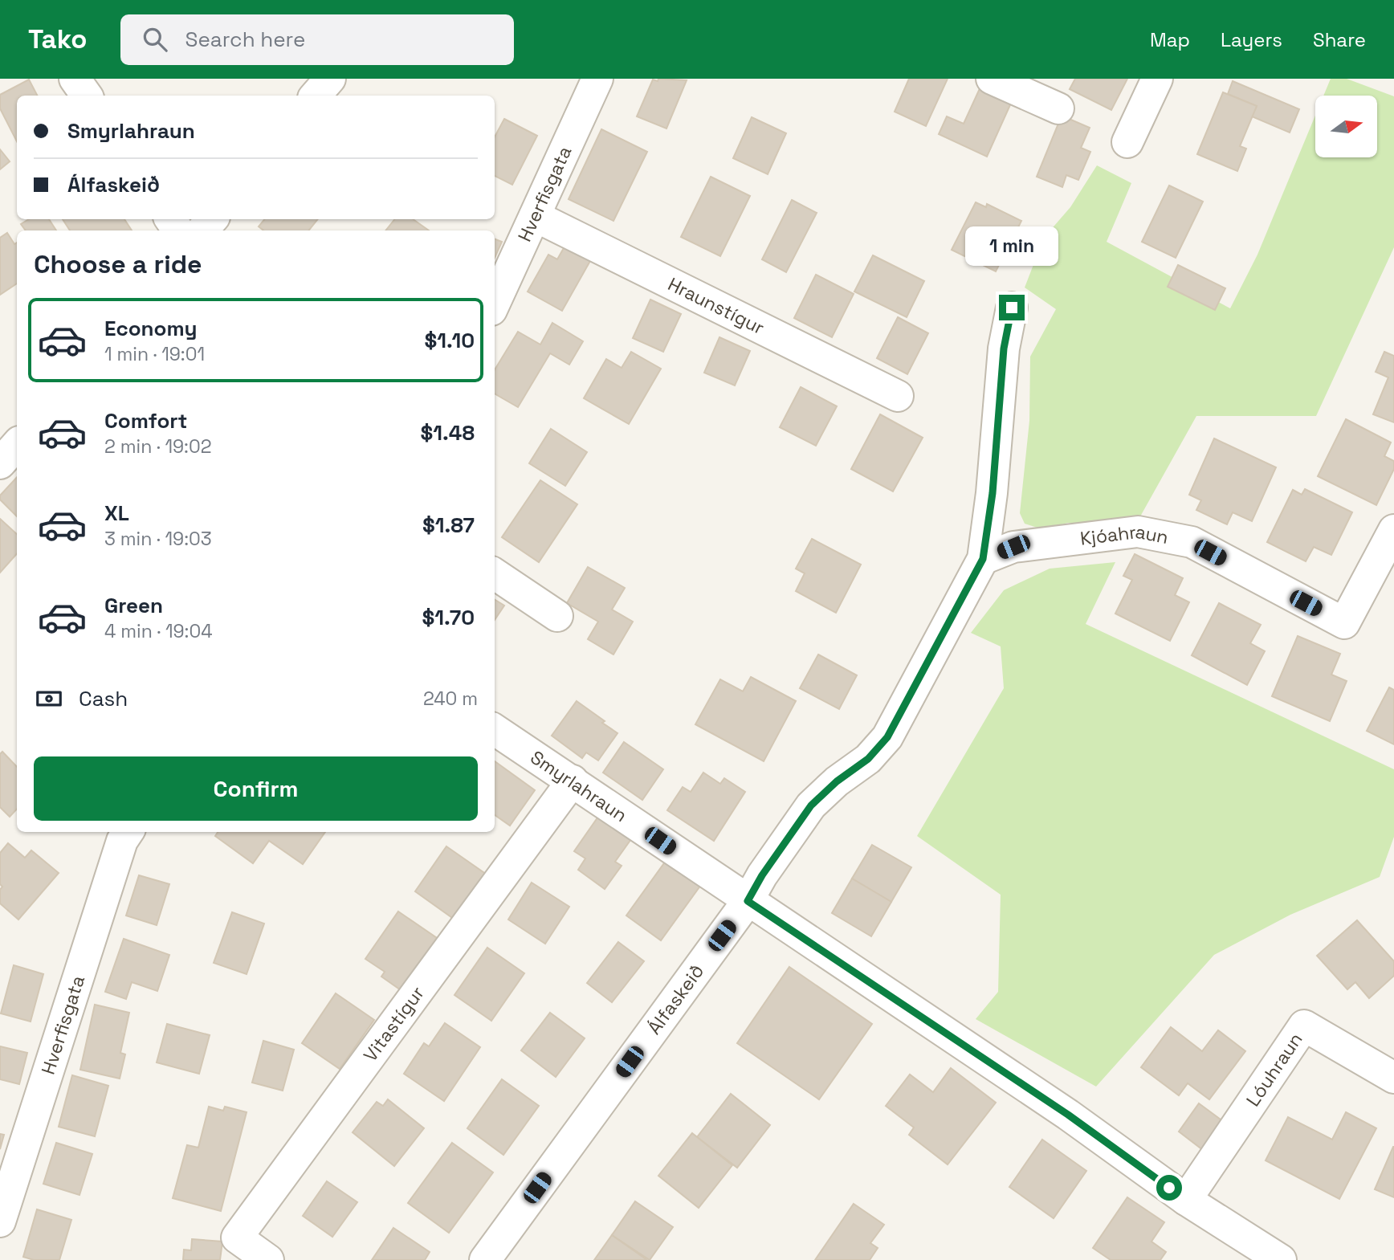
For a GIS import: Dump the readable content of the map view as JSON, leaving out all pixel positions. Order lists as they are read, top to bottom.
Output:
{
  "streets": {
    "street": [
      "Hverfisgata",
      "Hraunstígur",
      "Kjóahraun",
      "Smyrlahraun",
      "Álfaskeið",
      "Vitastígur",
      "Lóuhraun"
    ]
  },
  "crossings": [
    ["Hverfisgata", "Hraunstígur"],
    ["Kjóahraun", "Álfaskeið"],
    ["Smyrlahraun", "Álfaskeið"],
    ["Smyrlahraun", "Vitastígur"],
    ["Smyrlahraun", "Lóuhraun"]
  ],
  "north": "right",
  "page": {
    "header": "Tako",
    "search": "Search here",
    "nav": ["Map", "Layers", "Share"],
    "banner": ["Smyrlahraun", "Álfaskeið"],
    "bubble": "1 min",
    "heading": "Choose a ride",
    "list": [
      {
        "name": "Economy",
        "note": "1 min · 19:01",
        "value": "$1.10"
      },
      {
        "name": "Comfort",
        "note": "2 min · 19:02",
        "value": "$1.48"
      },
      {
        "name": "XL",
        "note": "3 min · 19:03",
        "value": "$1.87"
      },
      {
        "name": "Green",
        "note": "4 min · 19:04",
        "value": "$1.70"
      }
    ],
    "pay": ["Cash", "240 m"],
    "buttons": "Confirm"
  }
}
